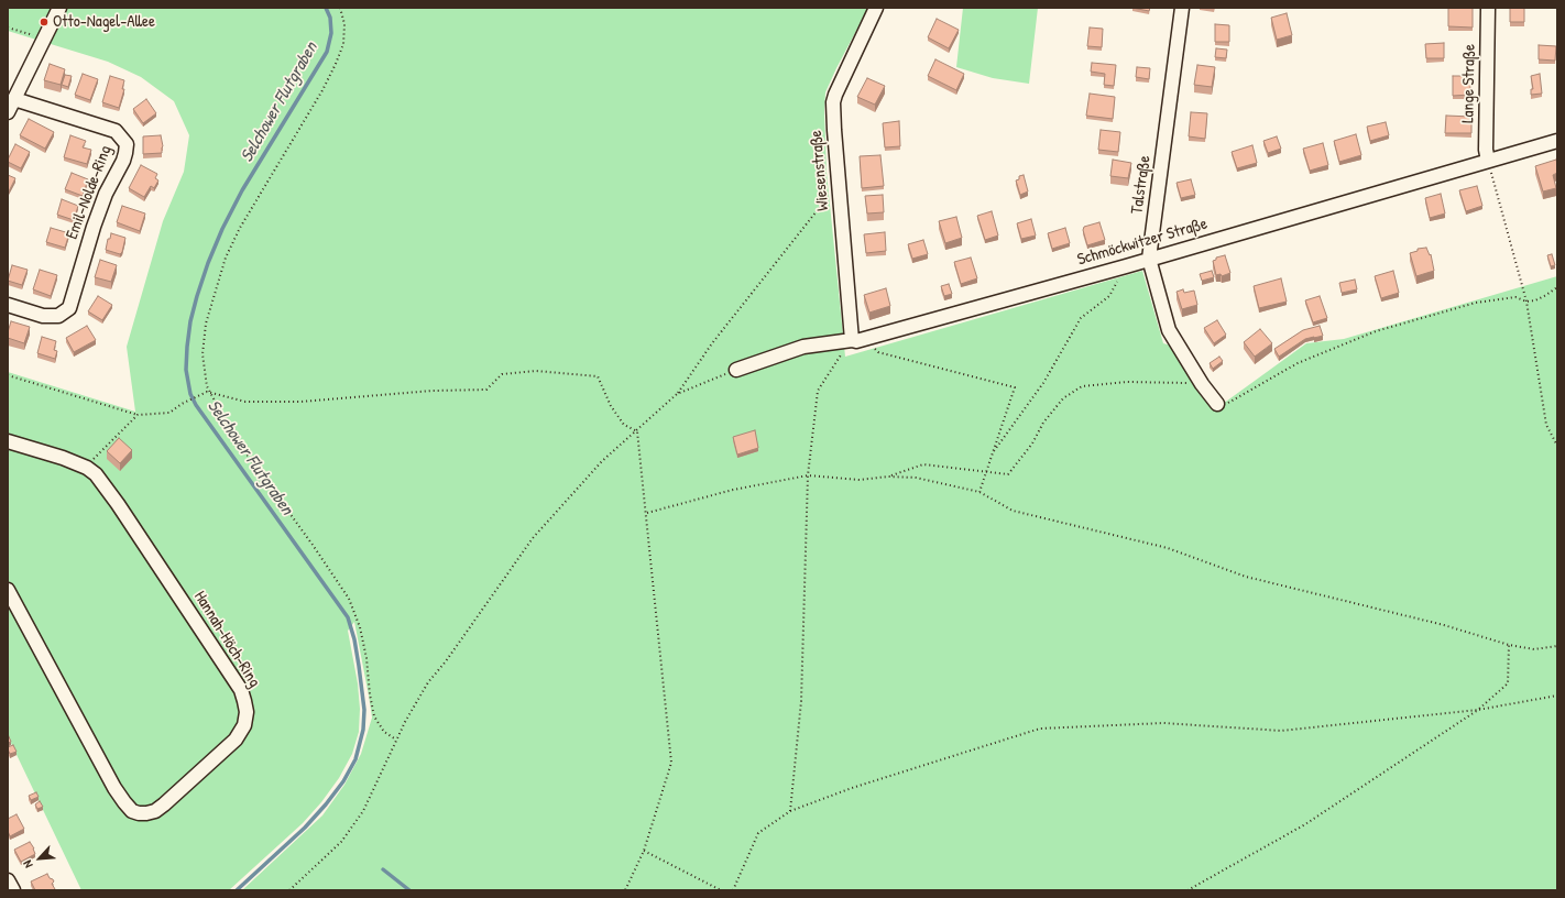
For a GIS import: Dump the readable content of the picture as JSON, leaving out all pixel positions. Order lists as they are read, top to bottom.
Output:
{
  "streets": {
    "street": [
      "Lange Straße",
      "Wiesenstraße",
      "Talstraße",
      "Emil-Nolde-Ring",
      "Schmöckwitzer Straße",
      "Hannah-Höch-Ring"
    ]
  },
  "crossings": [
    ["Lange Straße", "Schmöckwitzer Straße"],
    ["Wiesenstraße", "Schmöckwitzer Straße"],
    ["Talstraße", "Schmöckwitzer Straße"]
  ],
  "water": ["Selchower Flutgraben"],
  "places": ["Otto-Nagel-Allee"],
  "north": "bottom left"
}
